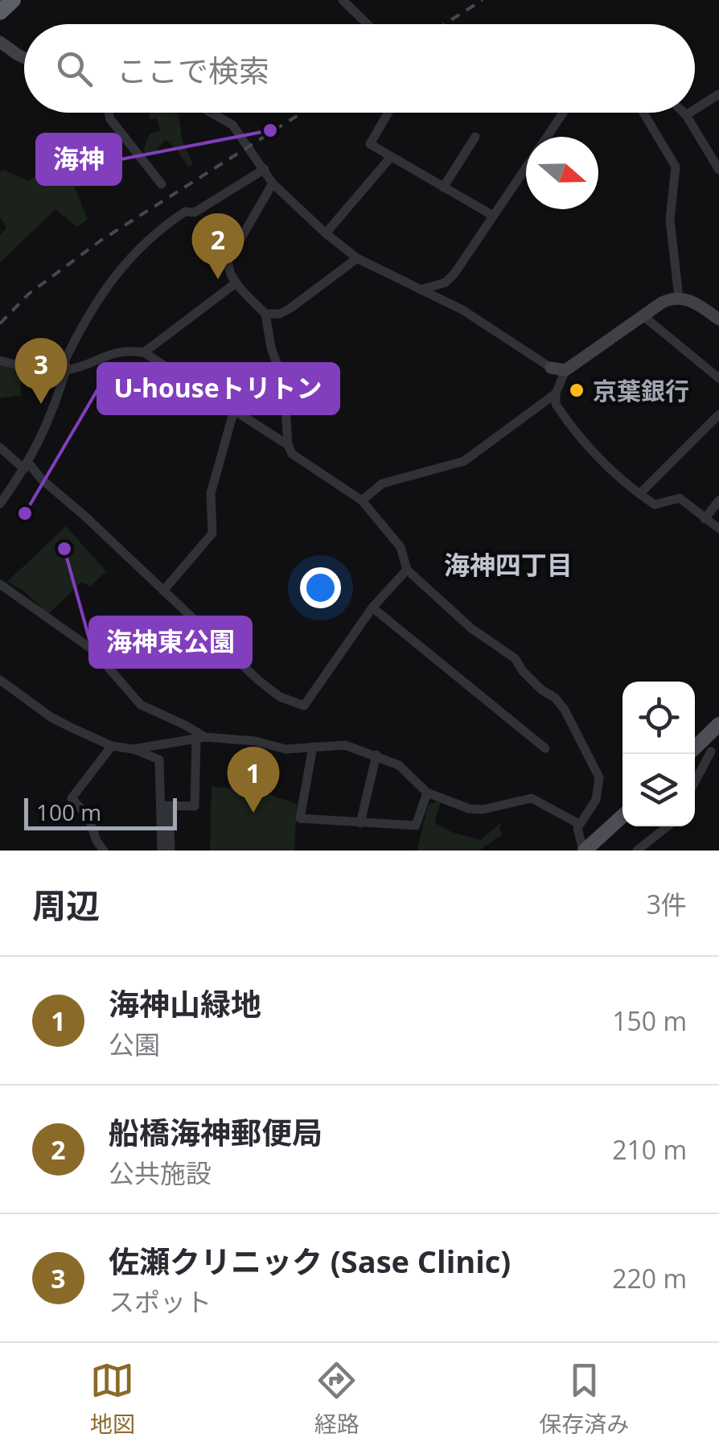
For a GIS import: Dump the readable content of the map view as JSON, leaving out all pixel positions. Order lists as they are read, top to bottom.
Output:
{
  "districts": ["海神四丁目"],
  "places": [
    "海神",
    "京葉銀行",
    "U-houseトリトン",
    "海神東公園"
  ],
  "scale_bar": "100 m",
  "north": "right",
  "page": {
    "search": "ここで検索",
    "pins": ["2", "3", "1"],
    "scale": "100 m",
    "heading": ["周辺", "3件"],
    "list": [
      {
        "mark": "1",
        "name": "海神山緑地",
        "note": "公園",
        "value": "150 m"
      },
      {
        "mark": "2",
        "name": "船橋海神郵便局",
        "note": "公共施設",
        "value": "210 m"
      },
      {
        "mark": "3",
        "name": "佐瀬クリニック (Sase Clinic)",
        "note": "スポット",
        "value": "220 m"
      }
    ],
    "nav": ["地図", "経路", "保存済み"]
  }
}
